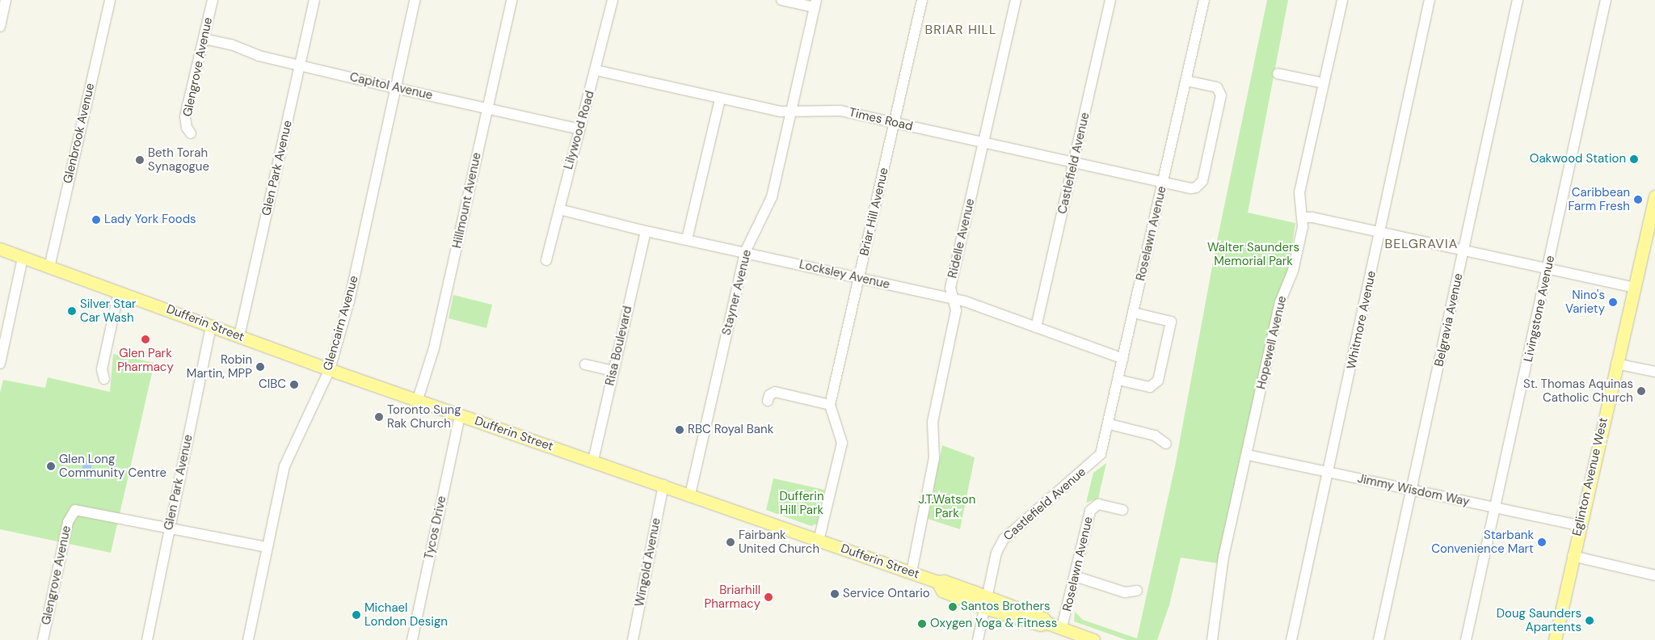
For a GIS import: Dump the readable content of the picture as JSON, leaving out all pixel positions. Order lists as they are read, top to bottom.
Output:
{
  "streets": {
    "main road": ["Dufferin Street", "Eglinton Avenue West"],
    "street": [
      "Glengrove Avenue",
      "Capitol Avenue",
      "Times Road",
      "Lilywood Road",
      "Glenbrook Avenue",
      "Castlefield Avenue",
      "Glen Park Avenue",
      "Hillmount Avenue",
      "Briar Hill Avenue",
      "Roselawn Avenue",
      "Ridelle Avenue",
      "Locksley Avenue",
      "Stayner Avenue",
      "Livingstone Avenue",
      "Whitmore Avenue",
      "Belgravia Avenue",
      "Glencairn Avenue",
      "Hopewell Avenue",
      "Risa Boulevard",
      "Jimmy Wisdom Way",
      "Tycos Drive",
      "Wingold Avenue"
    ]
  },
  "crossings": [
    ["Glengrove Avenue", "Capitol Avenue"],
    ["Glengrove Avenue", "Glen Park Avenue"],
    ["Capitol Avenue", "Lilywood Road"],
    ["Capitol Avenue", "Glen Park Avenue"],
    ["Capitol Avenue", "Hillmount Avenue"],
    ["Capitol Avenue", "Glencairn Avenue"],
    ["Times Road", "Lilywood Road"],
    ["Times Road", "Castlefield Avenue"],
    ["Times Road", "Briar Hill Avenue"],
    ["Times Road", "Roselawn Avenue"],
    ["Times Road", "Ridelle Avenue"],
    ["Times Road", "Stayner Avenue"],
    ["Lilywood Road", "Locksley Avenue"],
    ["Glenbrook Avenue", "Dufferin Street"],
    ["Castlefield Avenue", "Roselawn Avenue"],
    ["Castlefield Avenue", "Locksley Avenue"],
    ["Castlefield Avenue", "Dufferin Street"],
    ["Glen Park Avenue", "Dufferin Street"],
    ["Hillmount Avenue", "Dufferin Street"],
    ["Briar Hill Avenue", "Locksley Avenue"],
    ["Roselawn Avenue", "Locksley Avenue"],
    ["Roselawn Avenue", "Dufferin Street"],
    ["Ridelle Avenue", "Locksley Avenue"],
    ["Ridelle Avenue", "Dufferin Street"],
    ["Locksley Avenue", "Stayner Avenue"],
    ["Locksley Avenue", "Risa Boulevard"],
    ["Stayner Avenue", "Dufferin Street"],
    ["Livingstone Avenue", "Jimmy Wisdom Way"],
    ["Whitmore Avenue", "Jimmy Wisdom Way"],
    ["Belgravia Avenue", "Jimmy Wisdom Way"],
    ["Dufferin Street", "Glencairn Avenue"],
    ["Dufferin Street", "Risa Boulevard"],
    ["Dufferin Street", "Tycos Drive"],
    ["Dufferin Street", "Wingold Avenue"],
    ["Hopewell Avenue", "Jimmy Wisdom Way"],
    ["Eglinton Avenue West", "Jimmy Wisdom Way"]
  ],
  "districts": ["BRIAR HILL", "BELGRAVIA"],
  "parks": ["Walter Saunders Memorial Park", "Dufferin Hill Park", "J.T.Watson Park"],
  "places": [
    "Oakwood Station",
    "Beth Torah Synagogue",
    "Caribbean Farm Fresh",
    "Lady York Foods",
    "Nino's Variety",
    "Silver Star Car Wash",
    "Glen Park Pharmacy",
    "Robin Martin, MPP",
    "CIBC",
    "St. Thomas Aquinas Catholic Church",
    "Toronto Sung Rak Church",
    "RBC Royal Bank",
    "Glen Long Community Centre",
    "Fairbank United Church",
    "Starbank Convenience Mart",
    "Service Ontario",
    "Briarhill Pharmacy",
    "Santos Brothers",
    "Michael London Design",
    "Doug Saunders Apartents",
    "Oxygen Yoga & Fitness"
  ]
}
